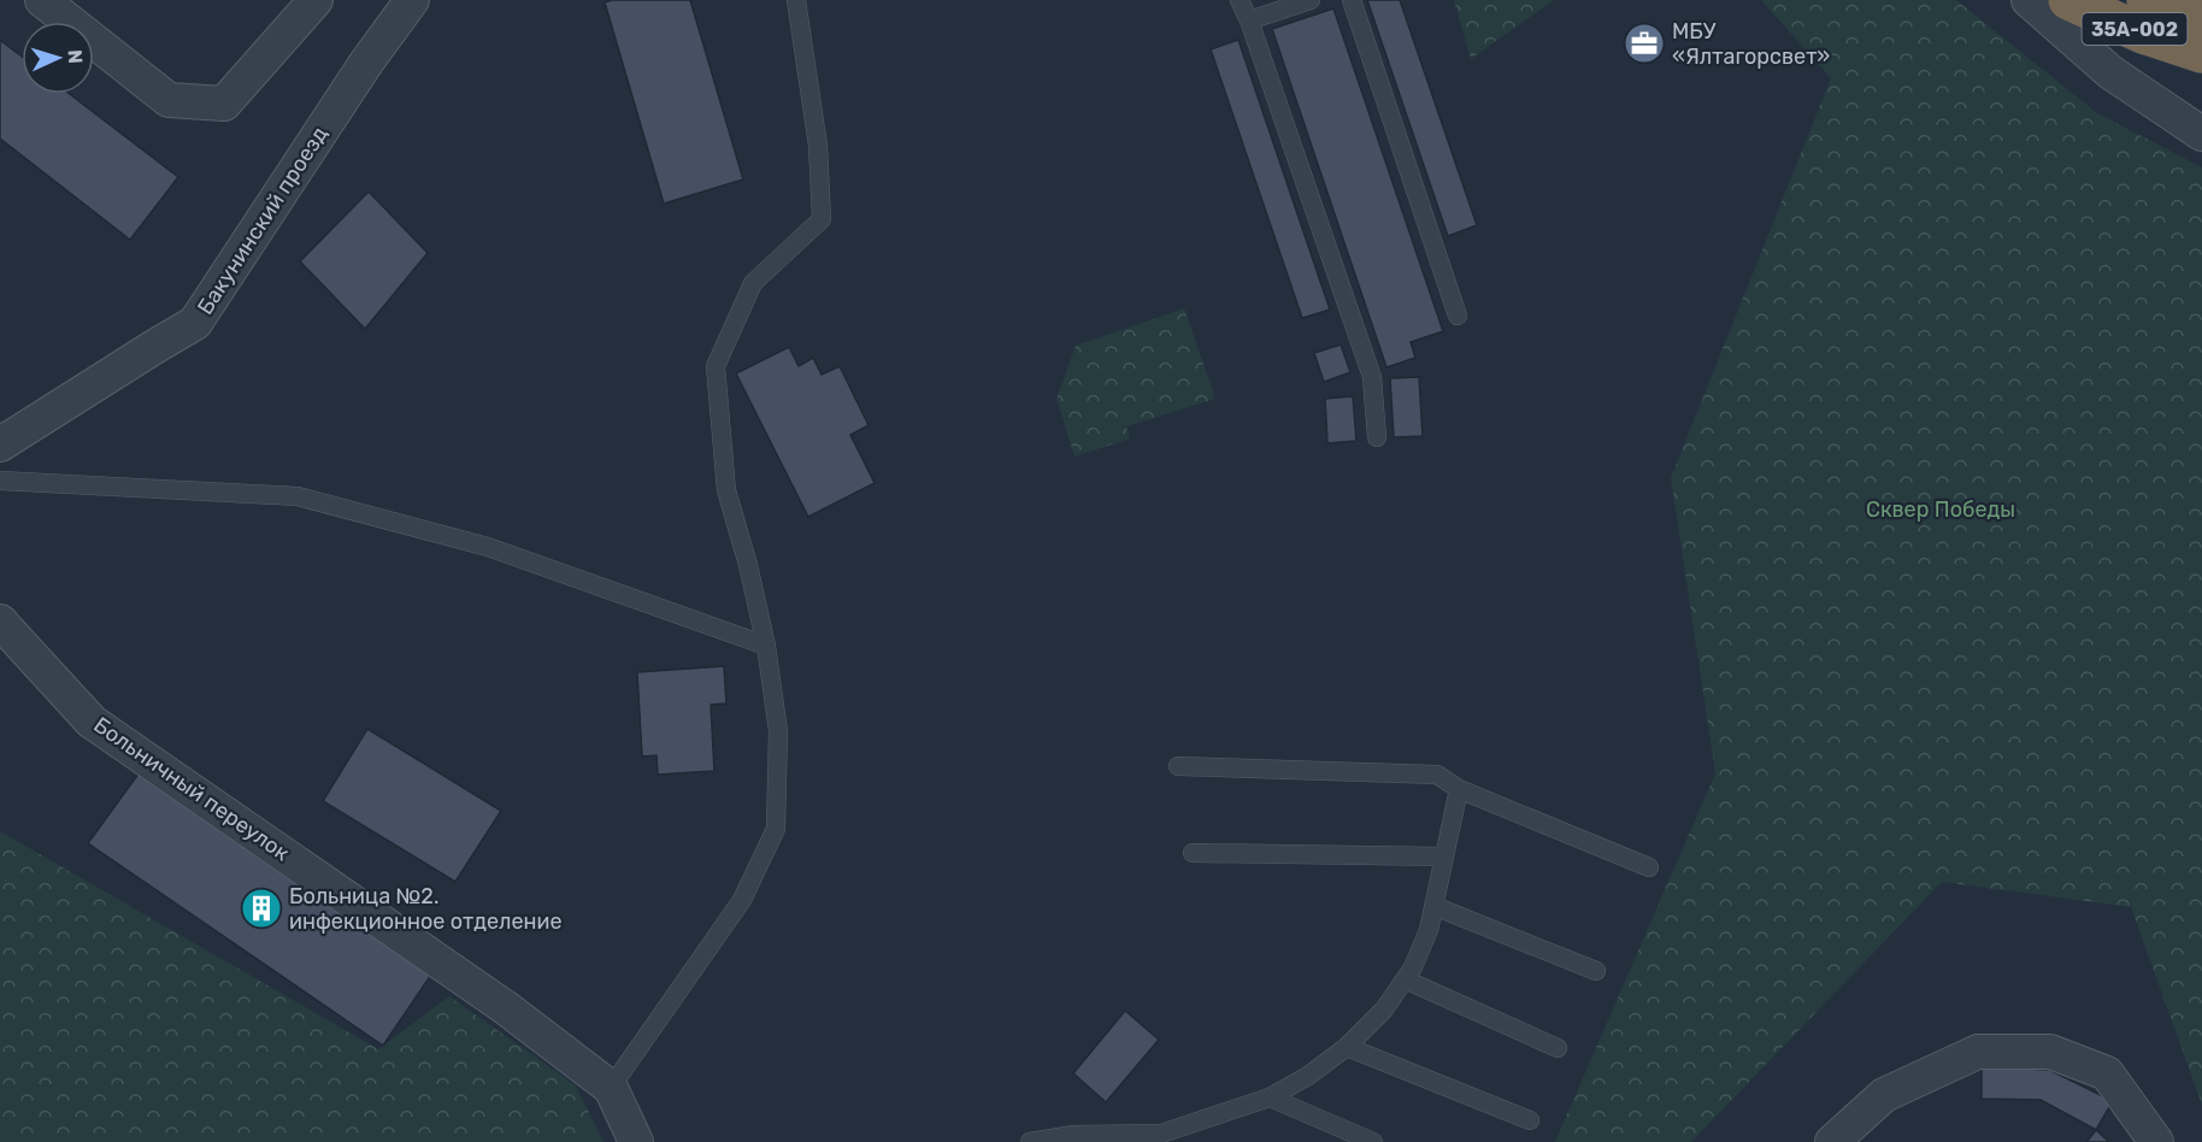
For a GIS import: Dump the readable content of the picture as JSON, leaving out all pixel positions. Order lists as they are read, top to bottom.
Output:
{
  "streets": {
    "highway": ["35А-002"],
    "street": ["Бакунинский проезд", "Больничный переулок"]
  },
  "parks": ["Сквер Победы"],
  "places": {
    "office": ["МБУ «Ялтагорсвет»"],
    "building": ["Больница №2. инфекционное отделение"]
  },
  "north": "right"
}
